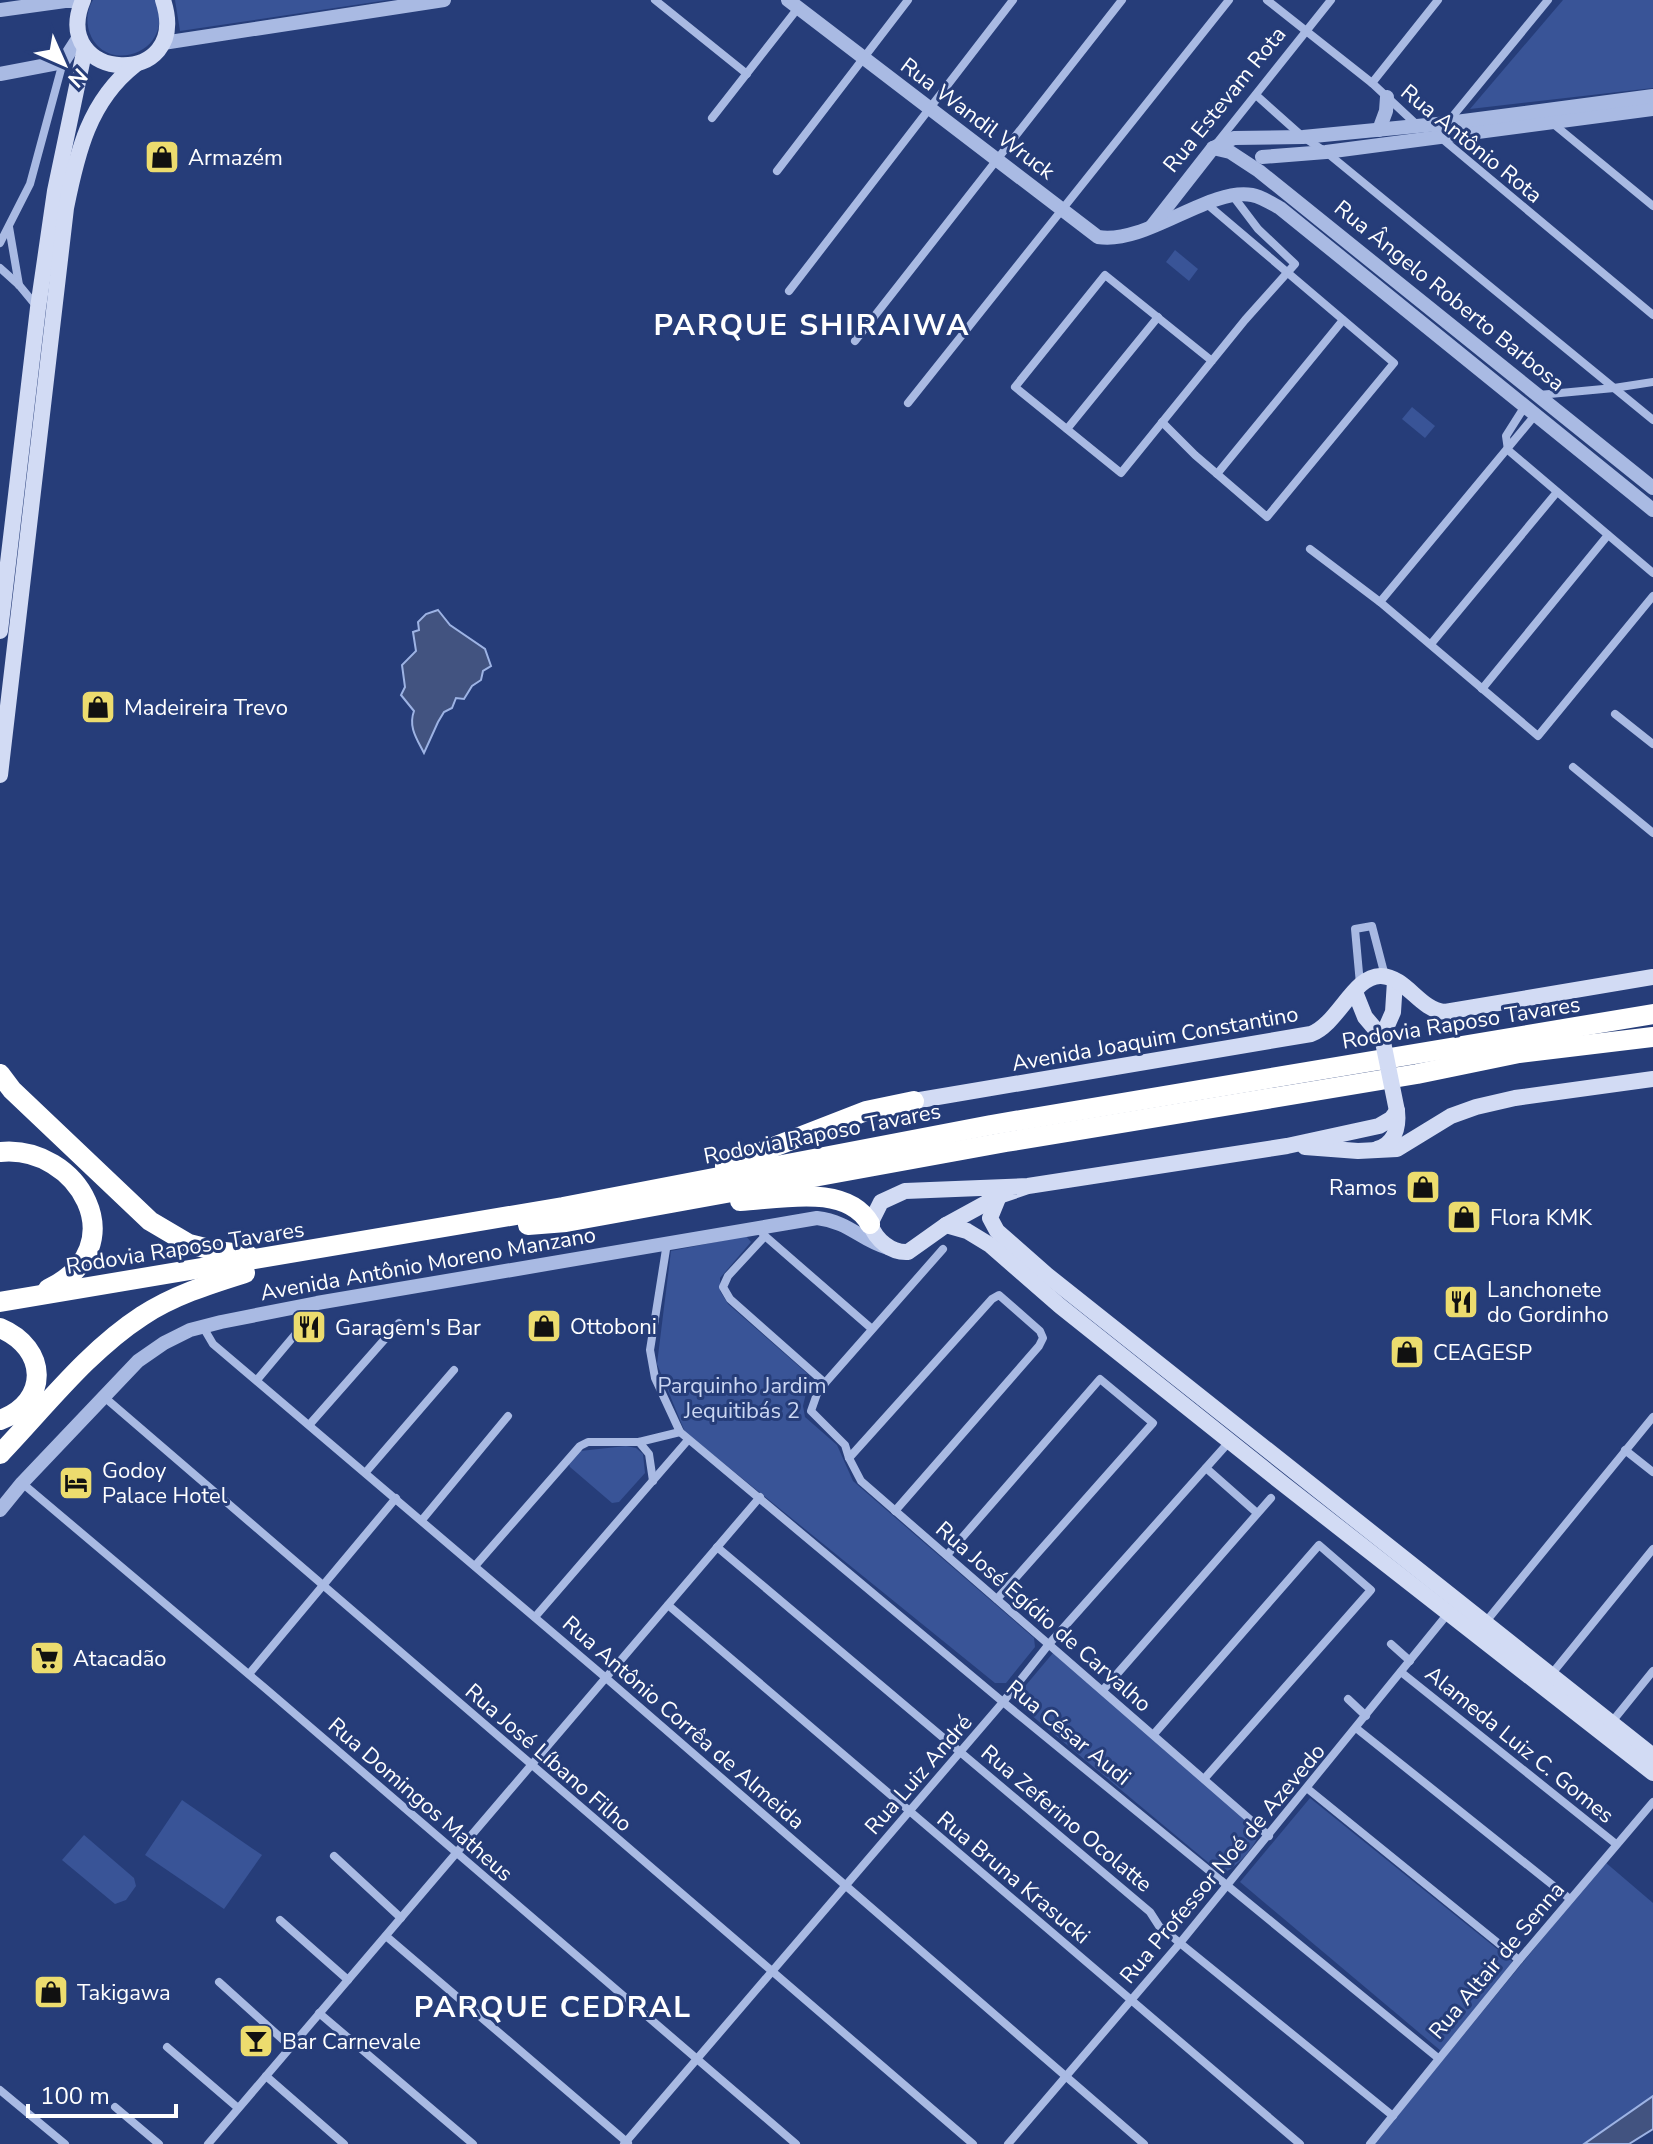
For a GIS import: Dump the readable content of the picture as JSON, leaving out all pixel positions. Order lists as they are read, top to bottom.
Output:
{
  "streets": {
    "highway": ["Rodovia Raposo Tavares"],
    "main road": ["Avenida Joaquim Constantino"],
    "street": [
      "Rua Estevam Rota",
      "Rua Wandil Wruck",
      "Rua Antônio Rota",
      "Rua Ângelo Roberto Barbosa",
      "Avenida Antônio Moreno Manzano",
      "Rua José Egídio de Carvalho",
      "Rua Antônio Corrêa de Almeida",
      "Rua César Audi",
      "Alameda Luiz C. Gomes",
      "Rua José Líbano Filho",
      "Rua Luiz André",
      "Rua Domingos Matheus",
      "Rua Zeferino Ocolatte",
      "Rua Professor Noé de Azevedo",
      "Rua Bruna Krasucki",
      "Rua Altair de Senna"
    ]
  },
  "crossings": [
    ["Rua Estevam Rota", "Rua Wandil Wruck"],
    ["Rua Estevam Rota", "Rua Antônio Rota"],
    ["Rua Estevam Rota", "Rua Ângelo Roberto Barbosa"],
    ["Avenida Antônio Moreno Manzano", "Rua Antônio Corrêa de Almeida"],
    ["Avenida Antônio Moreno Manzano", "Rua José Líbano Filho"],
    ["Avenida Antônio Moreno Manzano", "Rua Domingos Matheus"],
    ["Rua José Egídio de Carvalho", "Rua Luiz André"],
    ["Rua José Egídio de Carvalho", "Rua Professor Noé de Azevedo"],
    ["Rua Antônio Corrêa de Almeida", "Rua Luiz André"],
    ["Rua Antônio Corrêa de Almeida", "Rua Professor Noé de Azevedo"],
    ["Rua César Audi", "Rua Luiz André"],
    ["Rua César Audi", "Rua Professor Noé de Azevedo"],
    ["Rua César Audi", "Rua Altair de Senna"],
    ["Alameda Luiz C. Gomes", "Rua Professor Noé de Azevedo"],
    ["Alameda Luiz C. Gomes", "Rua Altair de Senna"],
    ["Rua José Líbano Filho", "Rua Luiz André"],
    ["Rua Luiz André", "Rua Domingos Matheus"],
    ["Rua Luiz André", "Rua Zeferino Ocolatte"],
    ["Rua Luiz André", "Rua Bruna Krasucki"],
    ["Rua Zeferino Ocolatte", "Rua Professor Noé de Azevedo"],
    ["Rua Zeferino Ocolatte", "Rua Altair de Senna"],
    ["Rua Professor Noé de Azevedo", "Rua Bruna Krasucki"]
  ],
  "districts": ["PARQUE SHIRAIWA", "PARQUE CEDRAL"],
  "parks": ["Parquinho Jardim Jequitibás 2"],
  "places": {
    "shop": [
      "Armazém",
      "Madeireira Trevo",
      "Ramos",
      "Flora KMK",
      "Ottoboni",
      "CEAGESP",
      "Takigawa"
    ],
    "restaurant": ["Lanchonete do Gordinho", "Garagem's Bar"],
    "hotel": ["Godoy Palace Hotel"],
    "supermarket": ["Atacadão"],
    "bar": ["Bar Carnevale"]
  },
  "scale_bar": "100 m",
  "north": "bottom right"
}
